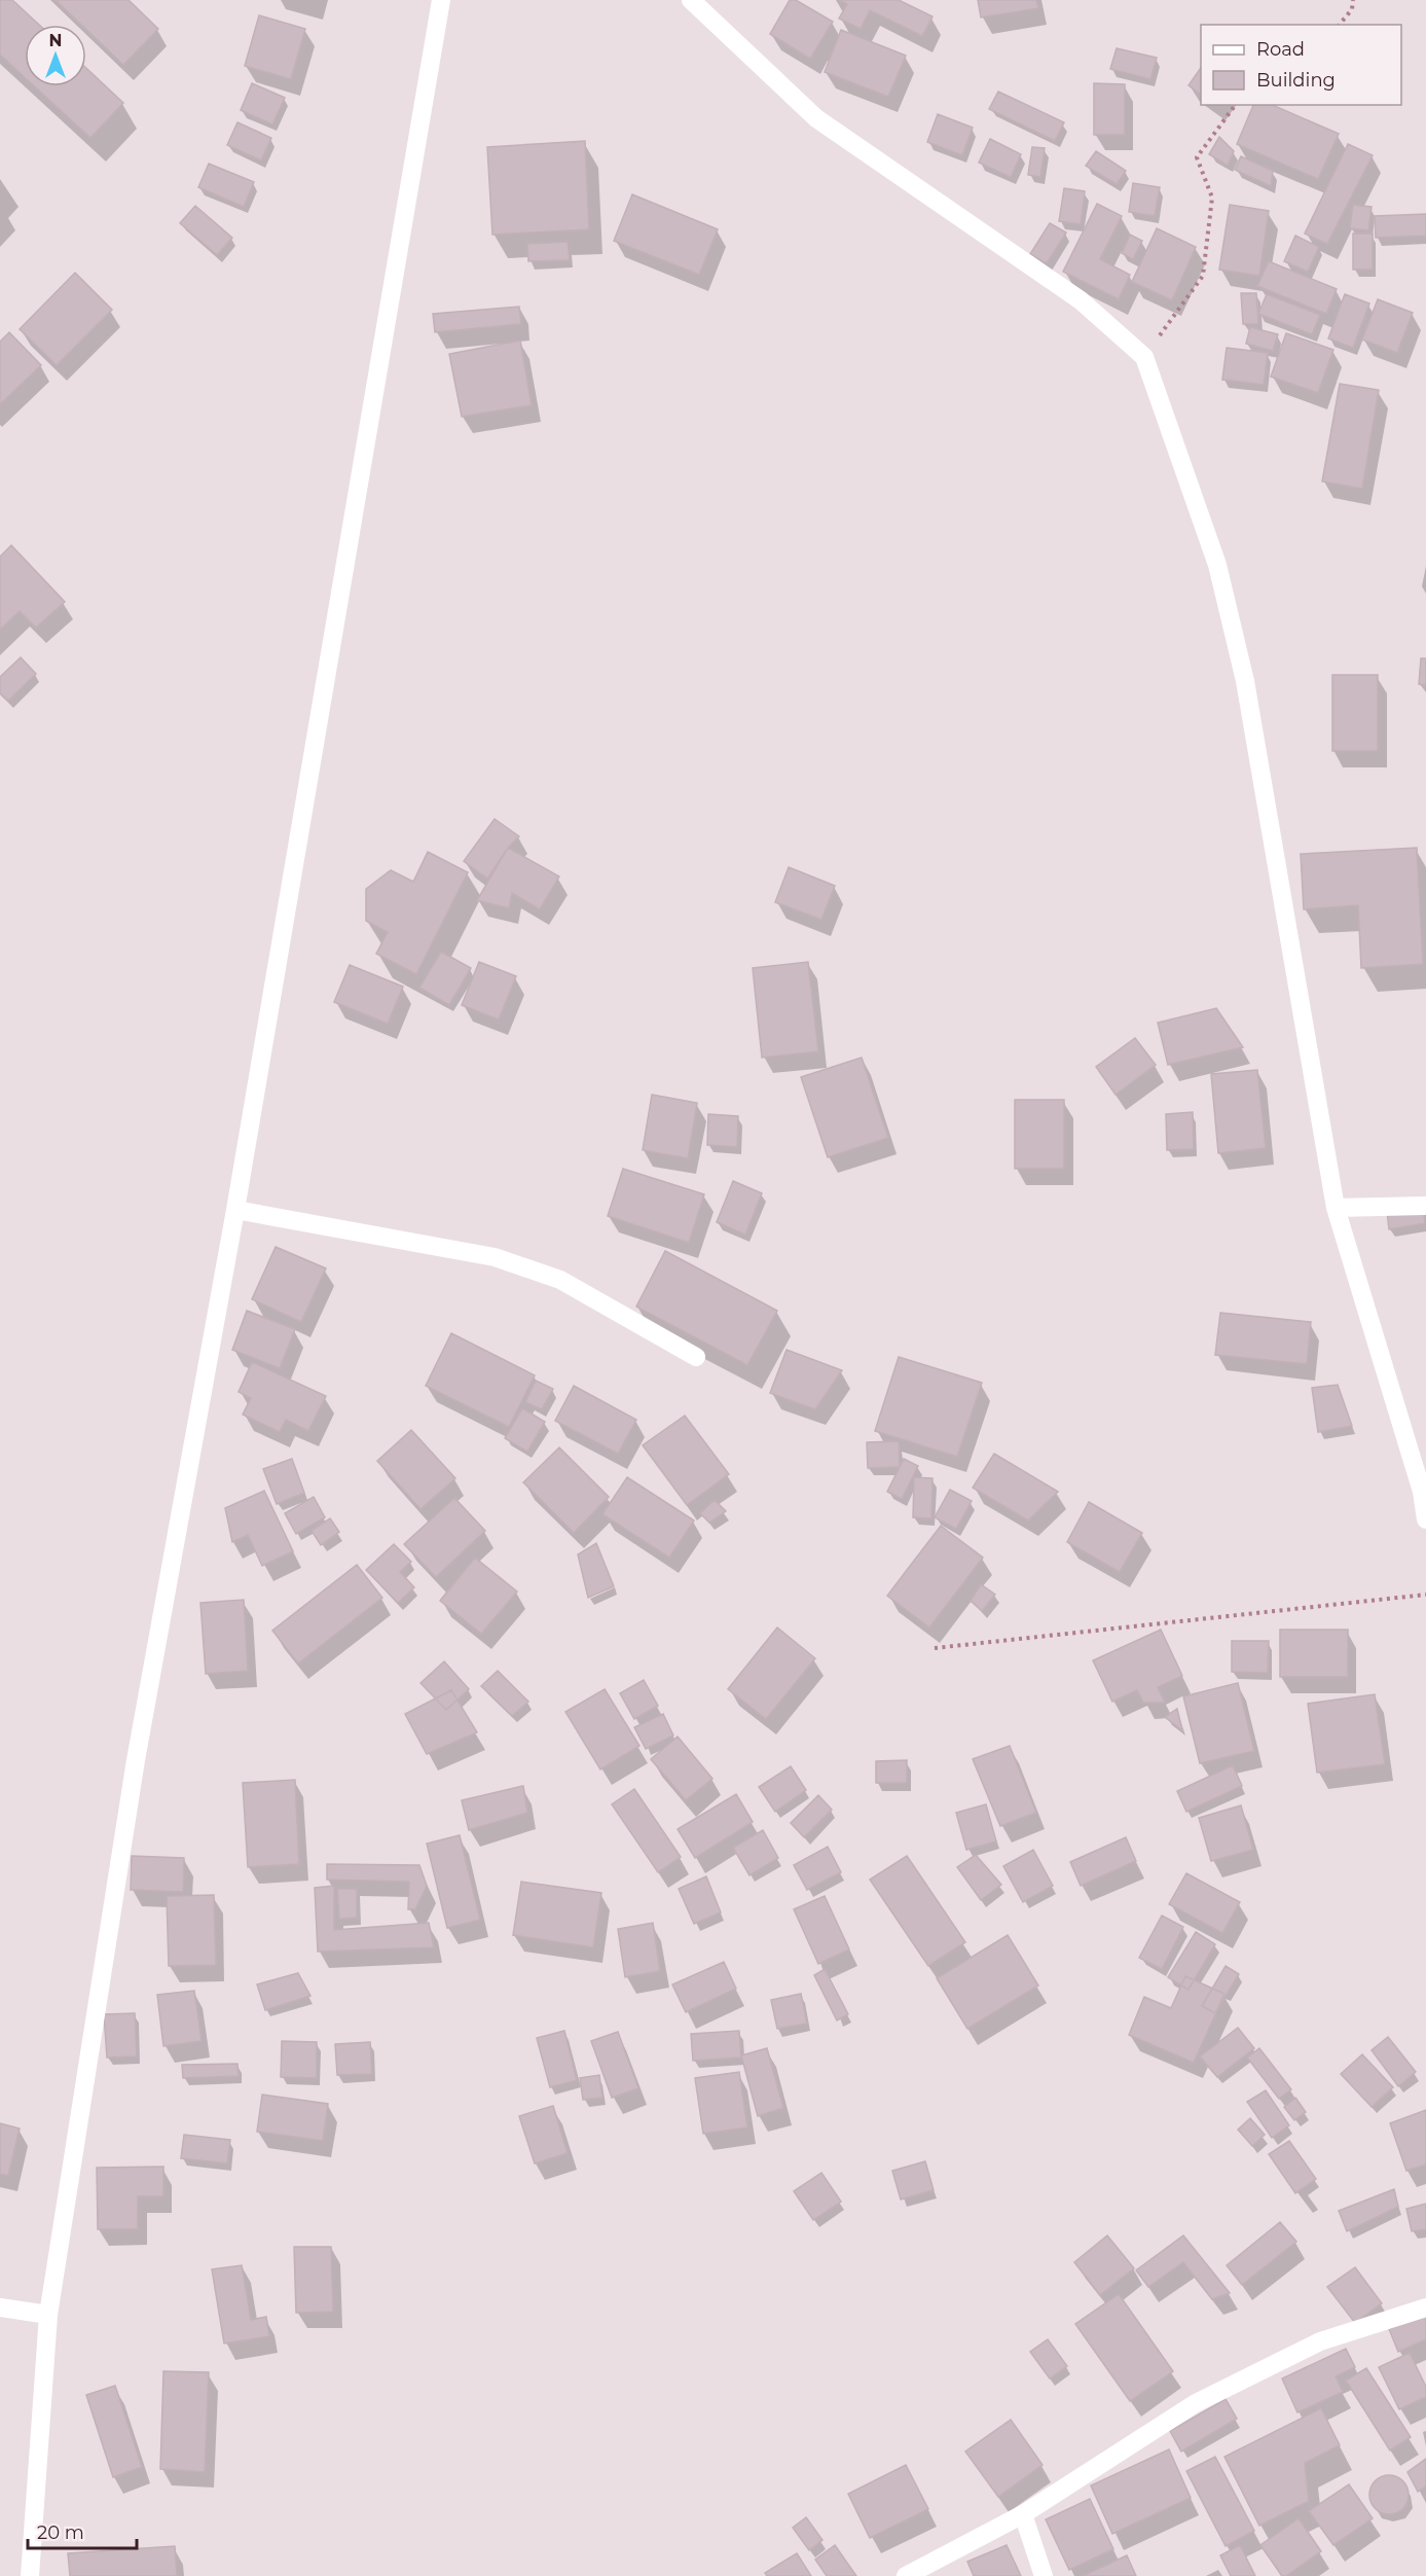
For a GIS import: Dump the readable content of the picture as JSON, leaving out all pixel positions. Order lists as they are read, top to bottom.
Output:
{
  "legend": ["Road", "Building"],
  "scale_bar": "20 m",
  "north": "top"
}
